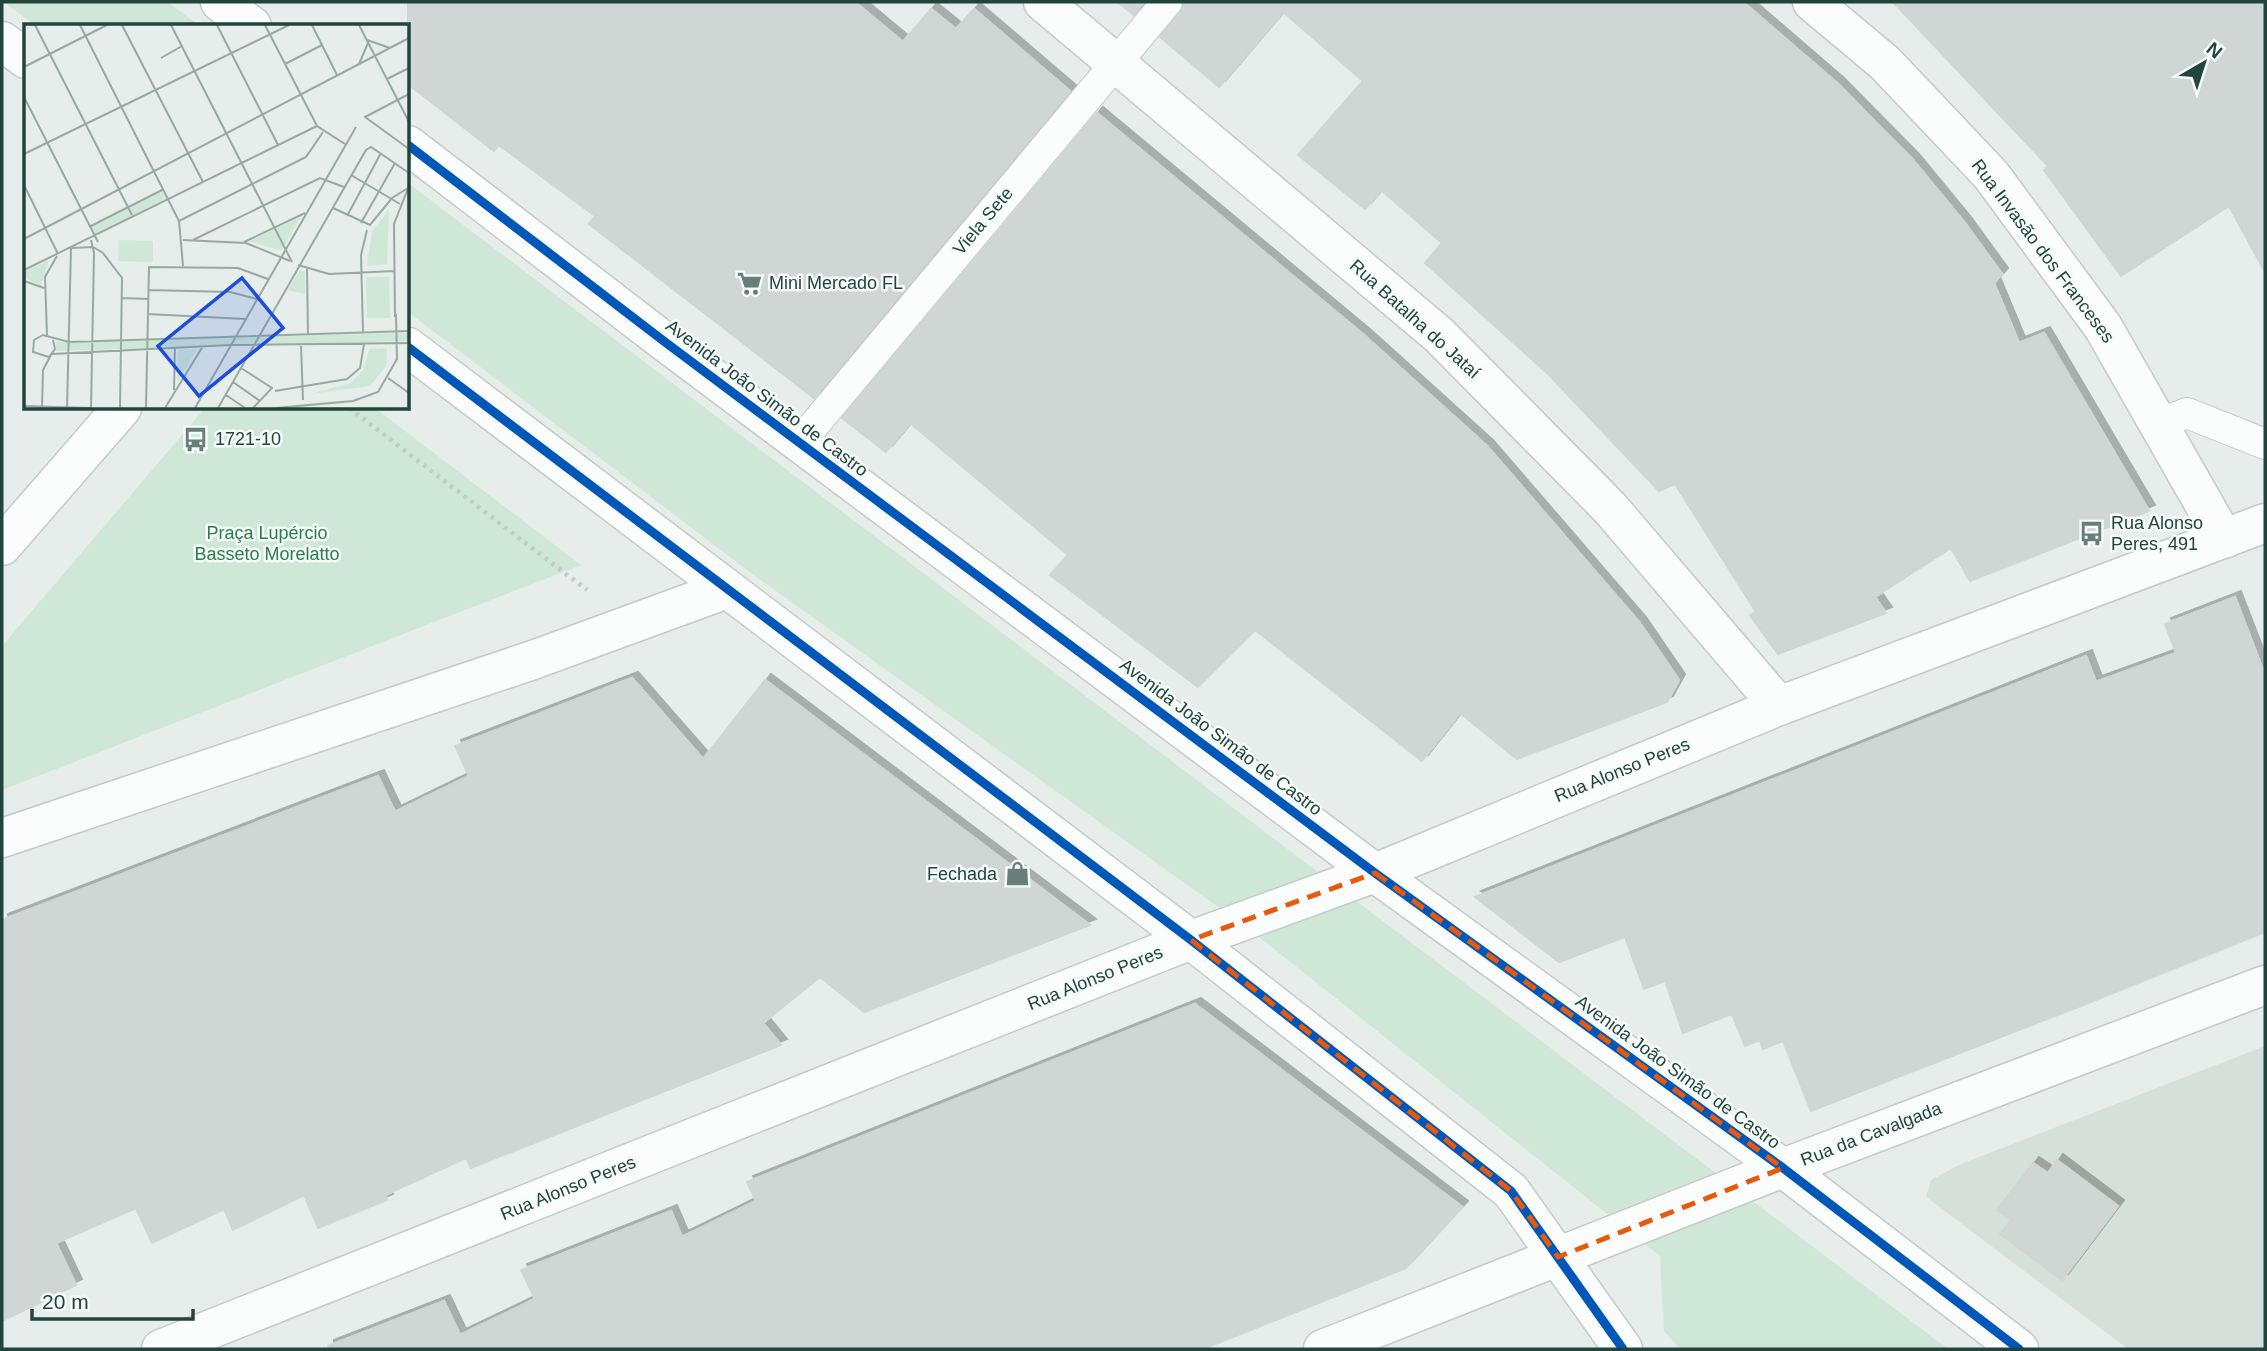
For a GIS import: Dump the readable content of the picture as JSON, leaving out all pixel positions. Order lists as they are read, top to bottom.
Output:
{
  "streets": {
    "street": [
      "Rua Invasão dos Franceses",
      "Rua Batalha do Jataí",
      "Avenida João Simão de Castro",
      "Rua Alonso Peres",
      "Rua da Cavalgada"
    ],
    "lane": ["Viela Sete"]
  },
  "crossings": [
    ["Viela Sete", "Rua Batalha do Jataí"],
    ["Viela Sete", "Avenida João Simão de Castro"],
    ["Rua Invasão dos Franceses", "Rua Alonso Peres"],
    ["Rua Batalha do Jataí", "Rua Alonso Peres"],
    ["Avenida João Simão de Castro", "Rua Alonso Peres"],
    ["Avenida João Simão de Castro", "Rua da Cavalgada"]
  ],
  "parks": ["Praça Lupércio Basseto Morelatto"],
  "places": {
    "supermarket": ["Mini Mercado FL"],
    "bus stop": ["1721-10", "Rua Alonso Peres, 491"],
    "shop": ["Fechada"]
  },
  "scale_bar": "20 m",
  "north": "top right"
}
